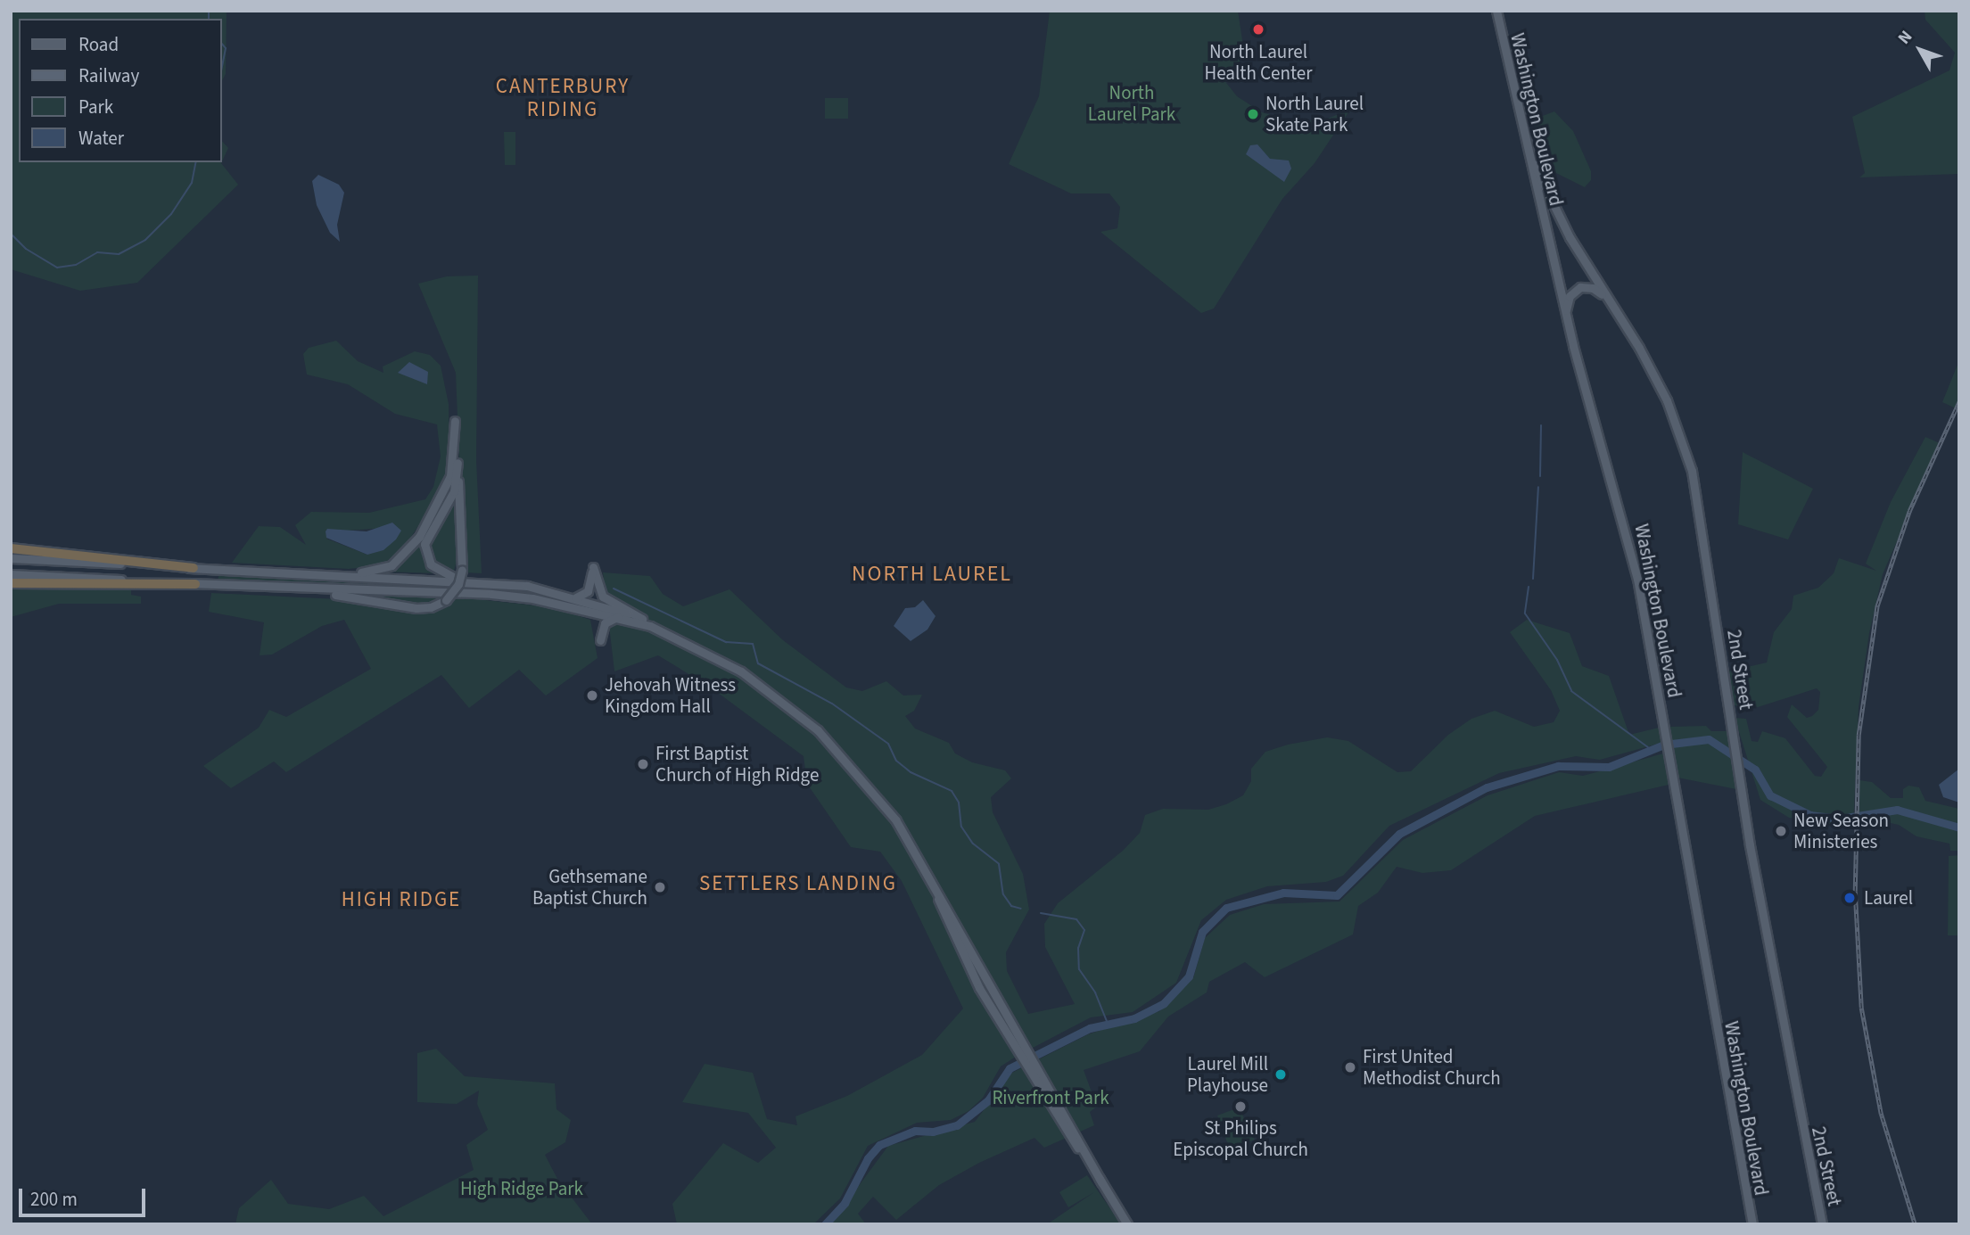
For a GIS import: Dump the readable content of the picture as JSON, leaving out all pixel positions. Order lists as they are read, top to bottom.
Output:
{
  "streets": {
    "main road": ["Washington Boulevard", "2nd Street"]
  },
  "crossings": [
    ["Washington Boulevard", "2nd Street"]
  ],
  "districts": [
    "CANTERBURY RIDING",
    "NORTH LAUREL",
    "SETTLERS LANDING",
    "HIGH RIDGE"
  ],
  "parks": ["North Laurel Park", "Riverfront Park", "High Ridge Park"],
  "places": [
    "North Laurel Health Center",
    "North Laurel Skate Park",
    "Jehovah Witness Kingdom Hall",
    "First Baptist Church of High Ridge",
    "New Season Ministeries",
    "Gethsemane Baptist Church",
    "Laurel",
    "First United Methodist Church",
    "Laurel Mill Playhouse",
    "St Philips Episcopal Church"
  ],
  "legend": [
    "Road",
    "Railway",
    "Park",
    "Water"
  ],
  "scale_bar": "200 m",
  "north": "top left"
}
